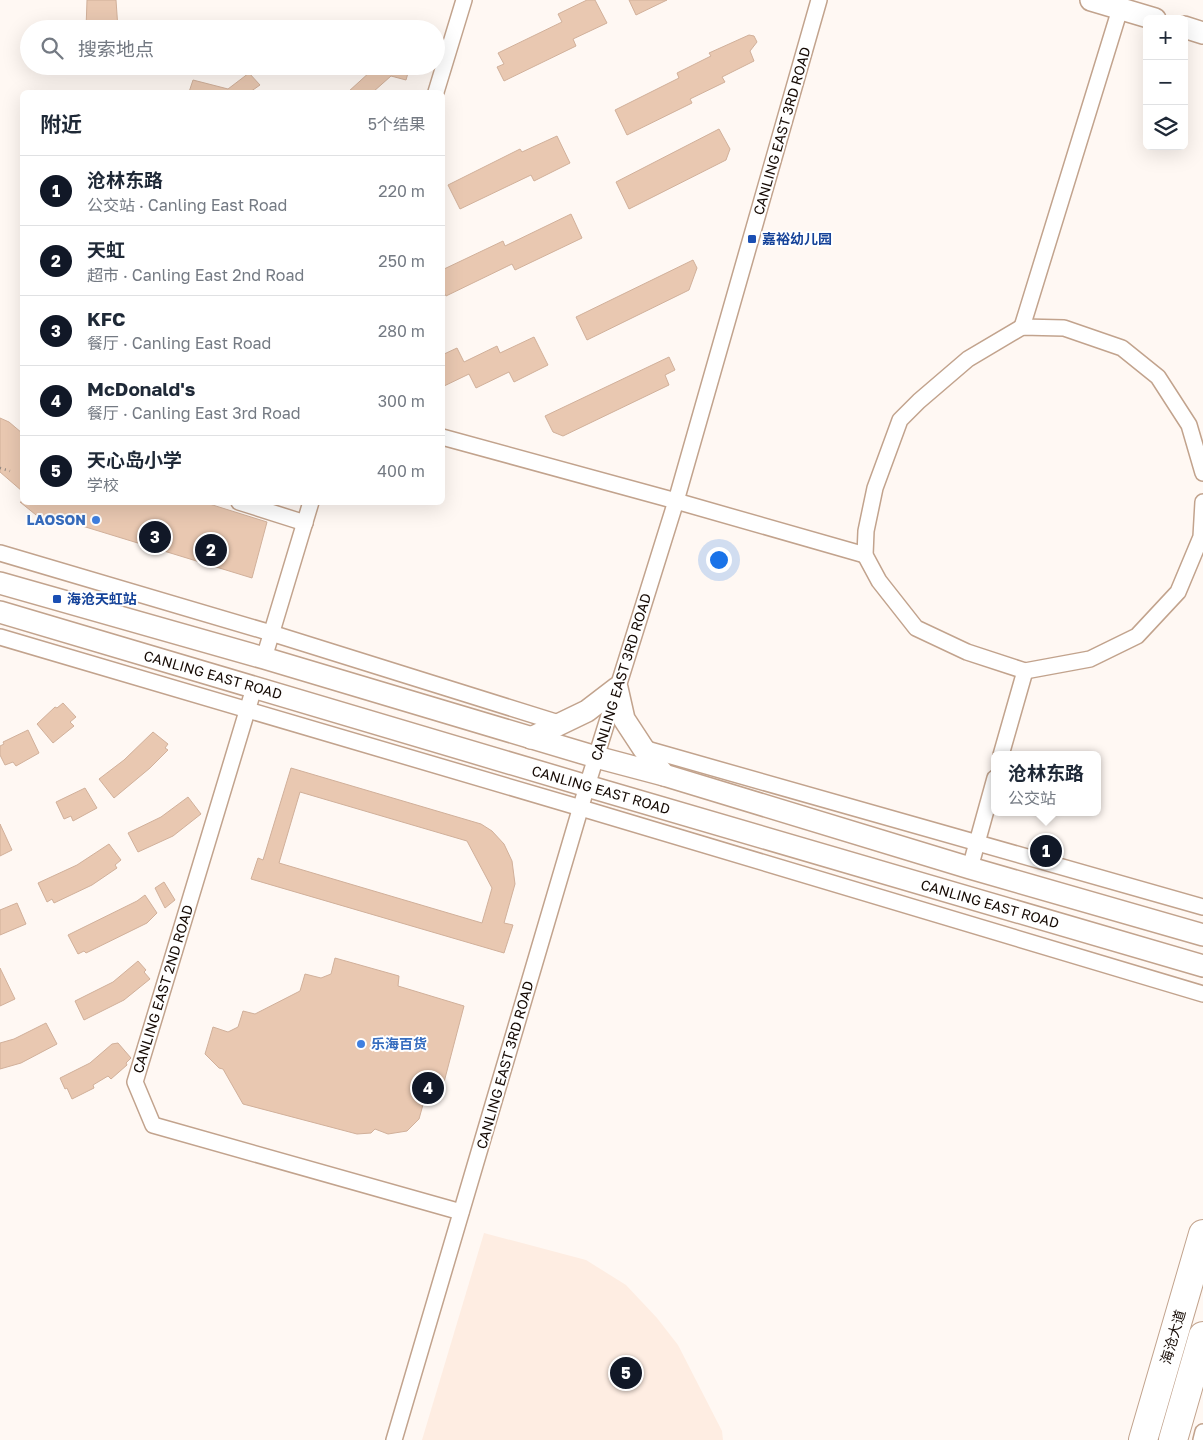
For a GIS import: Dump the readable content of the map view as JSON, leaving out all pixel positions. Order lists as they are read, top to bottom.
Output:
{
  "streets": {
    "highway": ["海沧大道"],
    "street": ["CANLING EAST 3RD ROAD", "CANLING EAST ROAD", "CANLING EAST 2ND ROAD"]
  },
  "crossings": [
    ["CANLING EAST 3RD ROAD", "CANLING EAST ROAD"],
    ["CANLING EAST 3RD ROAD", "CANLING EAST 2ND ROAD"],
    ["CANLING EAST ROAD", "CANLING EAST 2ND ROAD"]
  ],
  "places": {
    "transit": ["嘉裕幼儿园", "海沧天虹站"],
    "other": ["LAOSON", "乐海百货"]
  },
  "page": {
    "map_buttons": ["+", "−"],
    "search": "搜索地点",
    "heading": ["附近", "5个结果"],
    "list": [
      {
        "mark": "1",
        "name": "沧林东路",
        "note": "公交站 · Canling East Road",
        "value": "220 m"
      },
      {
        "mark": "2",
        "name": "天虹",
        "note": "超市 · Canling East 2nd Road",
        "value": "250 m"
      },
      {
        "mark": "3",
        "name": "KFC",
        "note": "餐厅 · Canling East Road",
        "value": "280 m"
      },
      {
        "mark": "4",
        "name": "McDonald's",
        "note": "餐厅 · Canling East 3rd Road",
        "value": "300 m"
      },
      {
        "mark": "5",
        "name": "天心岛小学",
        "note": "学校",
        "value": "400 m"
      }
    ],
    "pins": [
      "3",
      "2",
      "1",
      "4",
      "5"
    ],
    "popup": ["沧林东路", "公交站"]
  }
}
